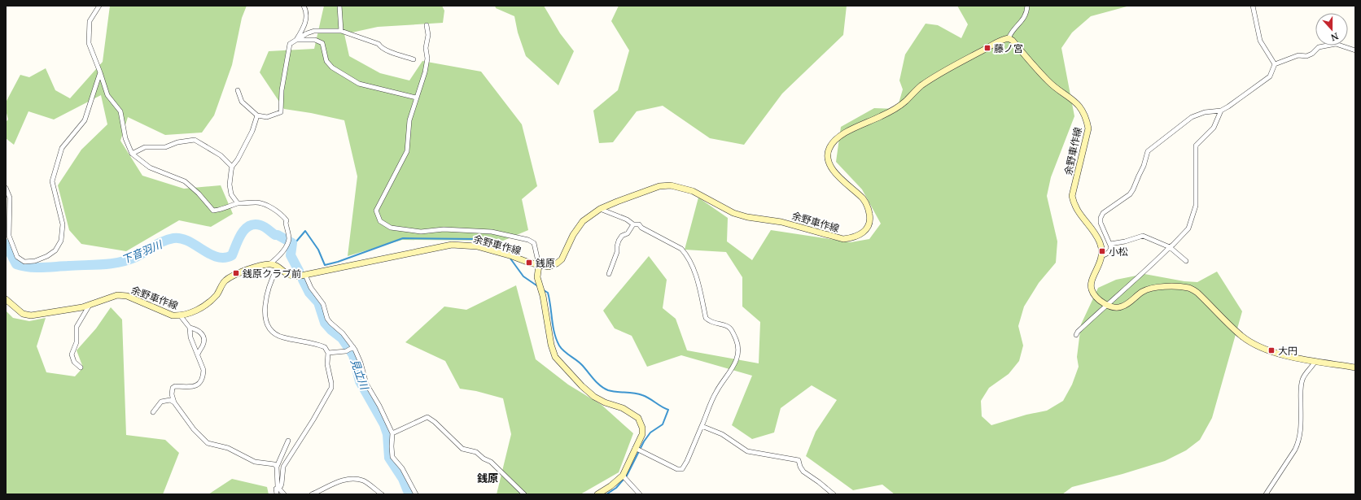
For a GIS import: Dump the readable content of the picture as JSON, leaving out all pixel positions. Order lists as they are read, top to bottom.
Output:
{
  "streets": {
    "main road": ["余野車作線"]
  },
  "districts": ["銭原"],
  "water": ["下音羽川", "見立川"],
  "places": {
    "transit": [
      "藤ノ宮",
      "小松",
      "銭原",
      "銭原クラブ前",
      "大円"
    ]
  },
  "north": "bottom"
}
